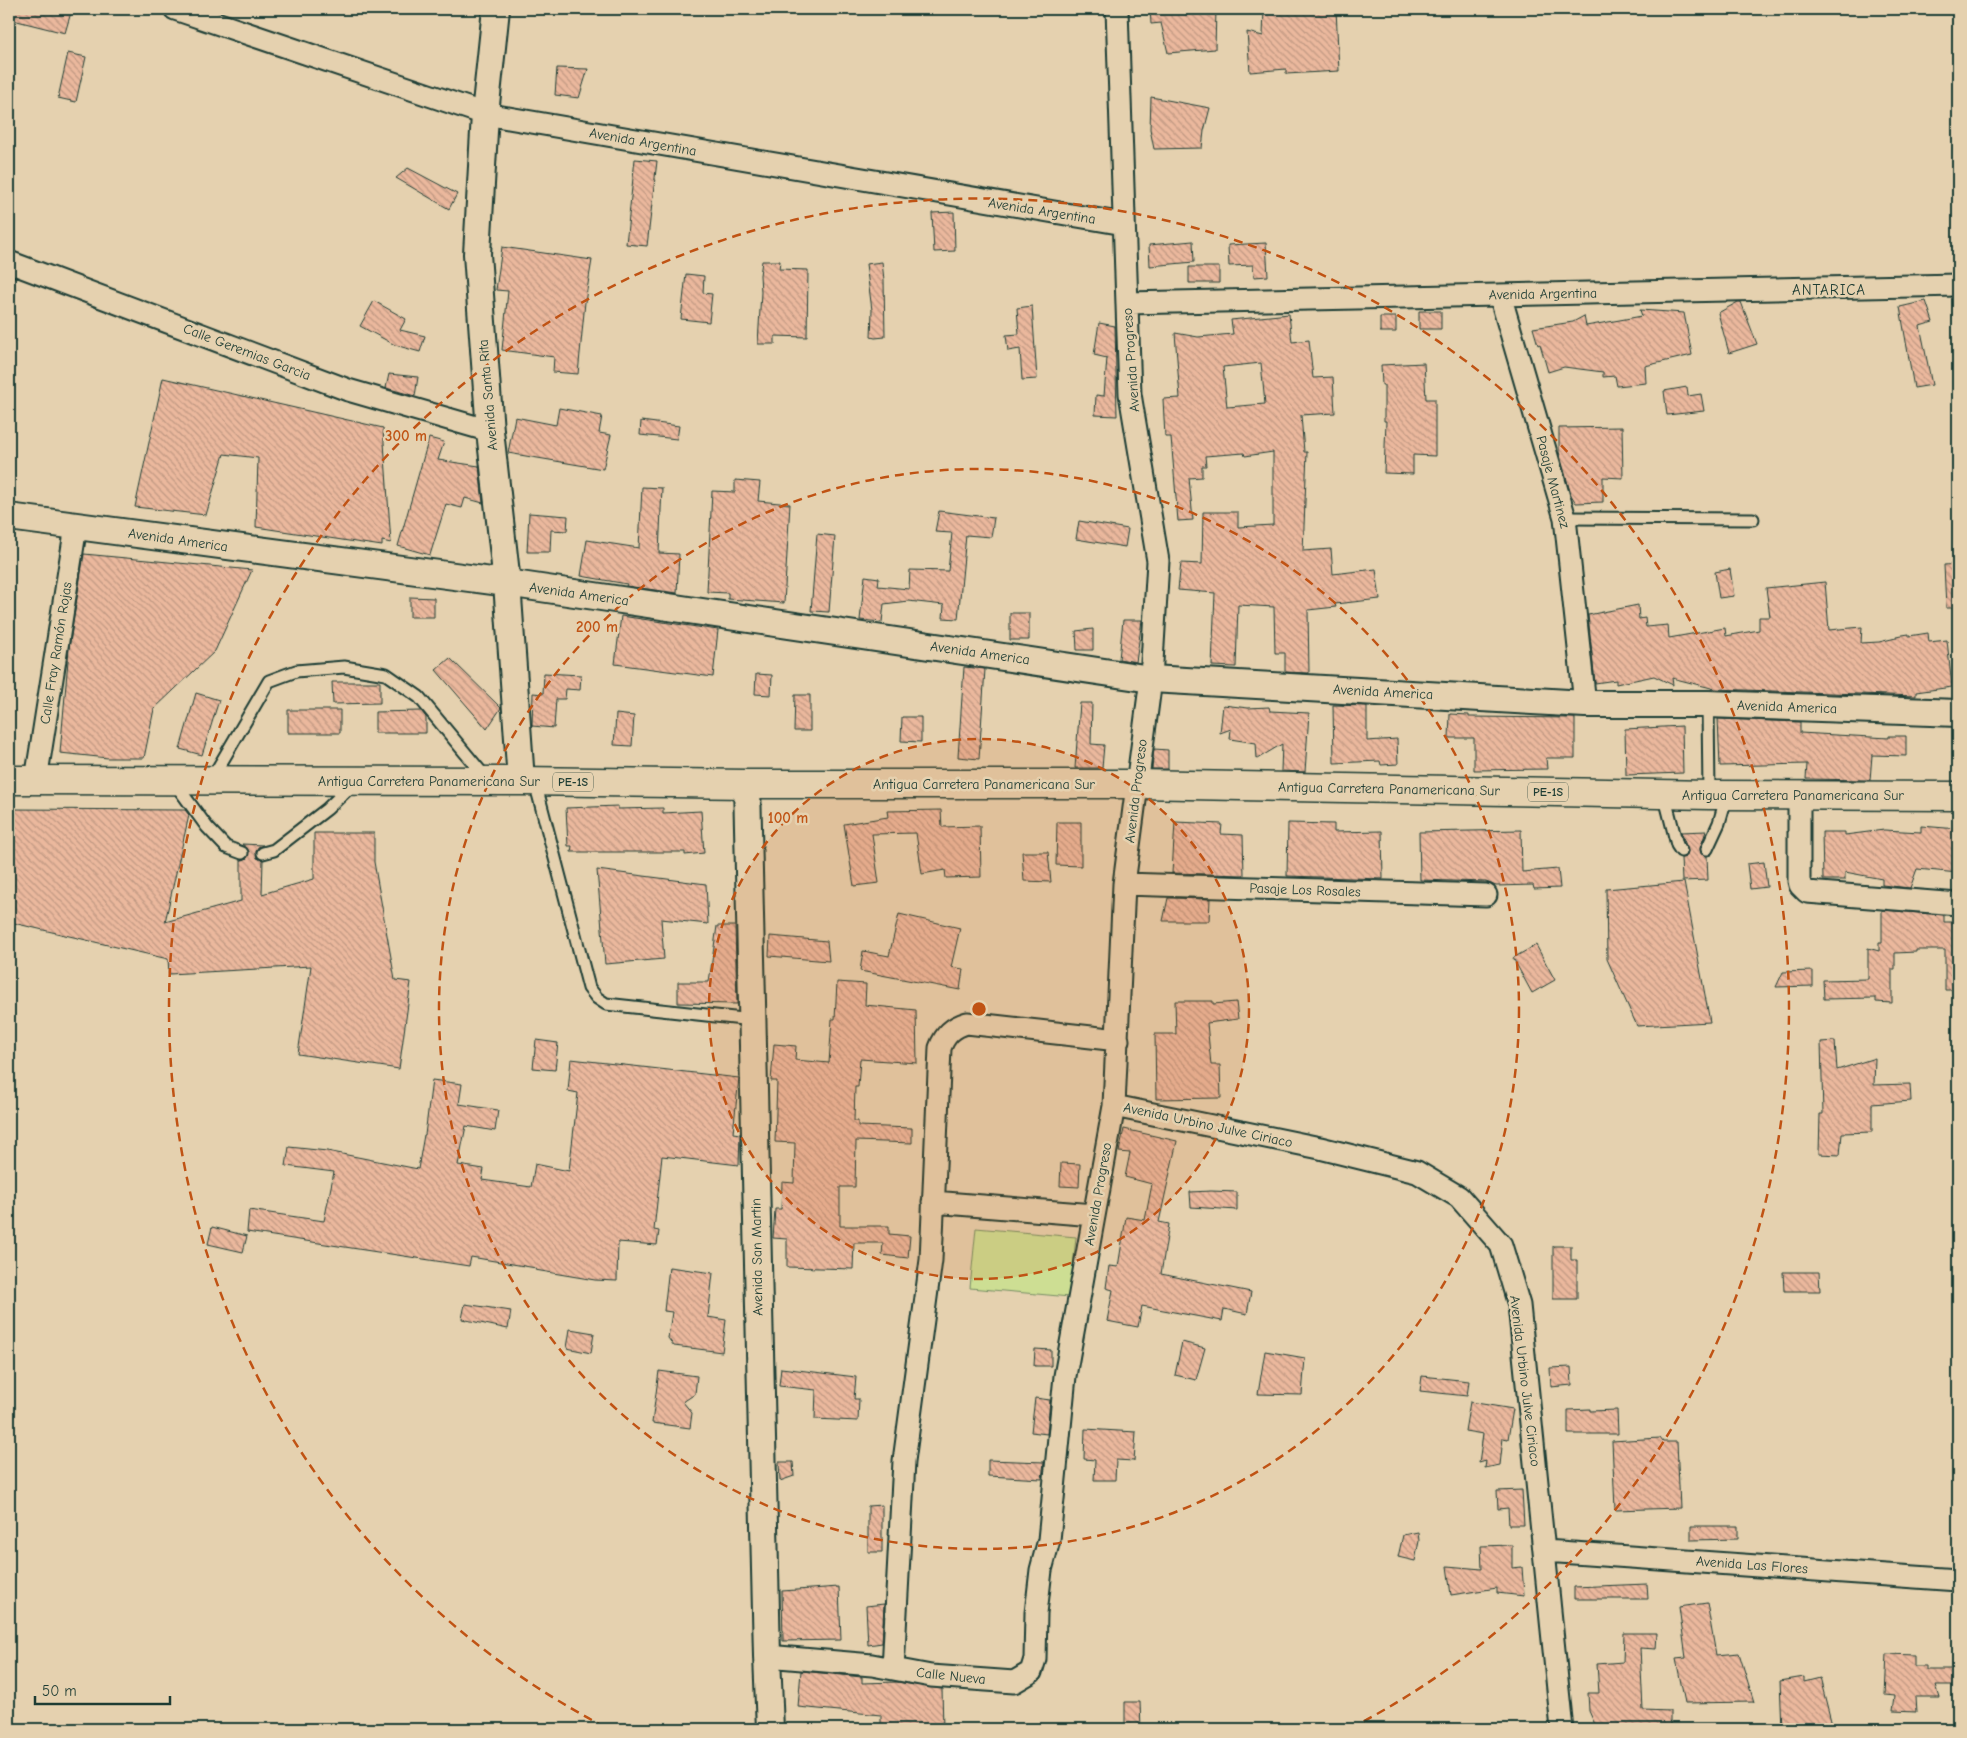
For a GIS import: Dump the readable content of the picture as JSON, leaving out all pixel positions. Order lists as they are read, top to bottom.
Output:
{
  "streets": {
    "highway": ["Antigua Carretera Panamericana Sur", "PE-1S"],
    "street": [
      "Avenida Argentina",
      "Calle Geremias Garcia",
      "Avenida Progreso",
      "Avenida Santa Rita",
      "Pasaje Martinez",
      "Avenida America",
      "Calle Fray Ramón Rojas",
      "Pasaje Los Rosales",
      "Avenida Urbino Julve Ciriaco",
      "Avenida San Martin",
      "Avenida Las Flores",
      "Calle Nueva"
    ]
  },
  "crossings": [
    ["Avenida Argentina", "Avenida Progreso"],
    ["Avenida Argentina", "Avenida Santa Rita"],
    ["Avenida Argentina", "Pasaje Martinez"],
    ["Calle Geremias Garcia", "Avenida Santa Rita"],
    ["Avenida Progreso", "Avenida America"],
    ["Avenida Progreso", "Antigua Carretera Panamericana Sur"],
    ["Avenida Progreso", "Pasaje Los Rosales"],
    ["Avenida Progreso", "Avenida Urbino Julve Ciriaco"],
    ["Avenida Progreso", "Calle Nueva"],
    ["Avenida Santa Rita", "Avenida America"],
    ["Avenida Santa Rita", "Antigua Carretera Panamericana Sur"],
    ["Pasaje Martinez", "Avenida America"],
    ["Avenida America", "Calle Fray Ramón Rojas"],
    ["Calle Fray Ramón Rojas", "Antigua Carretera Panamericana Sur"],
    ["Antigua Carretera Panamericana Sur", "Avenida San Martin"],
    ["Avenida Urbino Julve Ciriaco", "Avenida Las Flores"],
    ["Avenida San Martin", "Calle Nueva"]
  ],
  "districts": ["ANTARICA"],
  "scale_bar": "50 m",
  "rings": ["300 m", "200 m", "100 m"]
}
